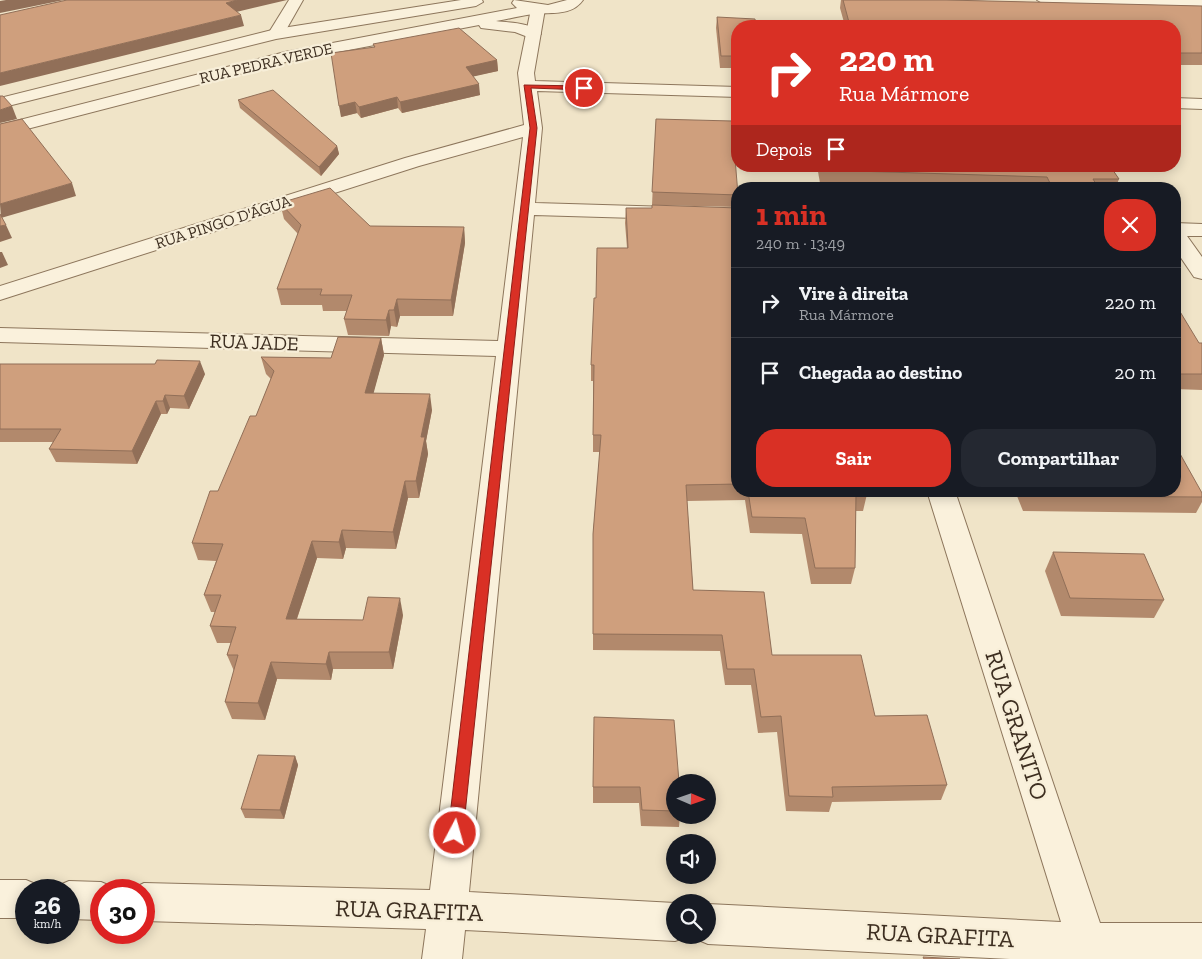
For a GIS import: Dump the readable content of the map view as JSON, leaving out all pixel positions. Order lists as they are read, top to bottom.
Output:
{
  "streets": {
    "street": [
      "RUA PEDRA VERDE",
      "RUA PINGO D'ÁGUA",
      "RUA JADE",
      "RUA GRANITO",
      "RUA GRAFITA"
    ]
  },
  "crossings": [
    ["RUA GRANITO", "RUA GRAFITA"]
  ],
  "north": "right",
  "page": {
    "turn": ["220 m", "Rua Mármore"],
    "then": "Depois",
    "heading": ["1 min", "240 m · 13:49"],
    "list": [
      {
        "name": "Vire à direita",
        "note": "Rua Mármore",
        "value": "220 m"
      },
      {
        "name": "Chegada ao destino",
        "value": "20 m"
      }
    ],
    "buttons": ["Sair", "Compartilhar"],
    "speed": "26 km/h",
    "limit": "30"
  }
}
